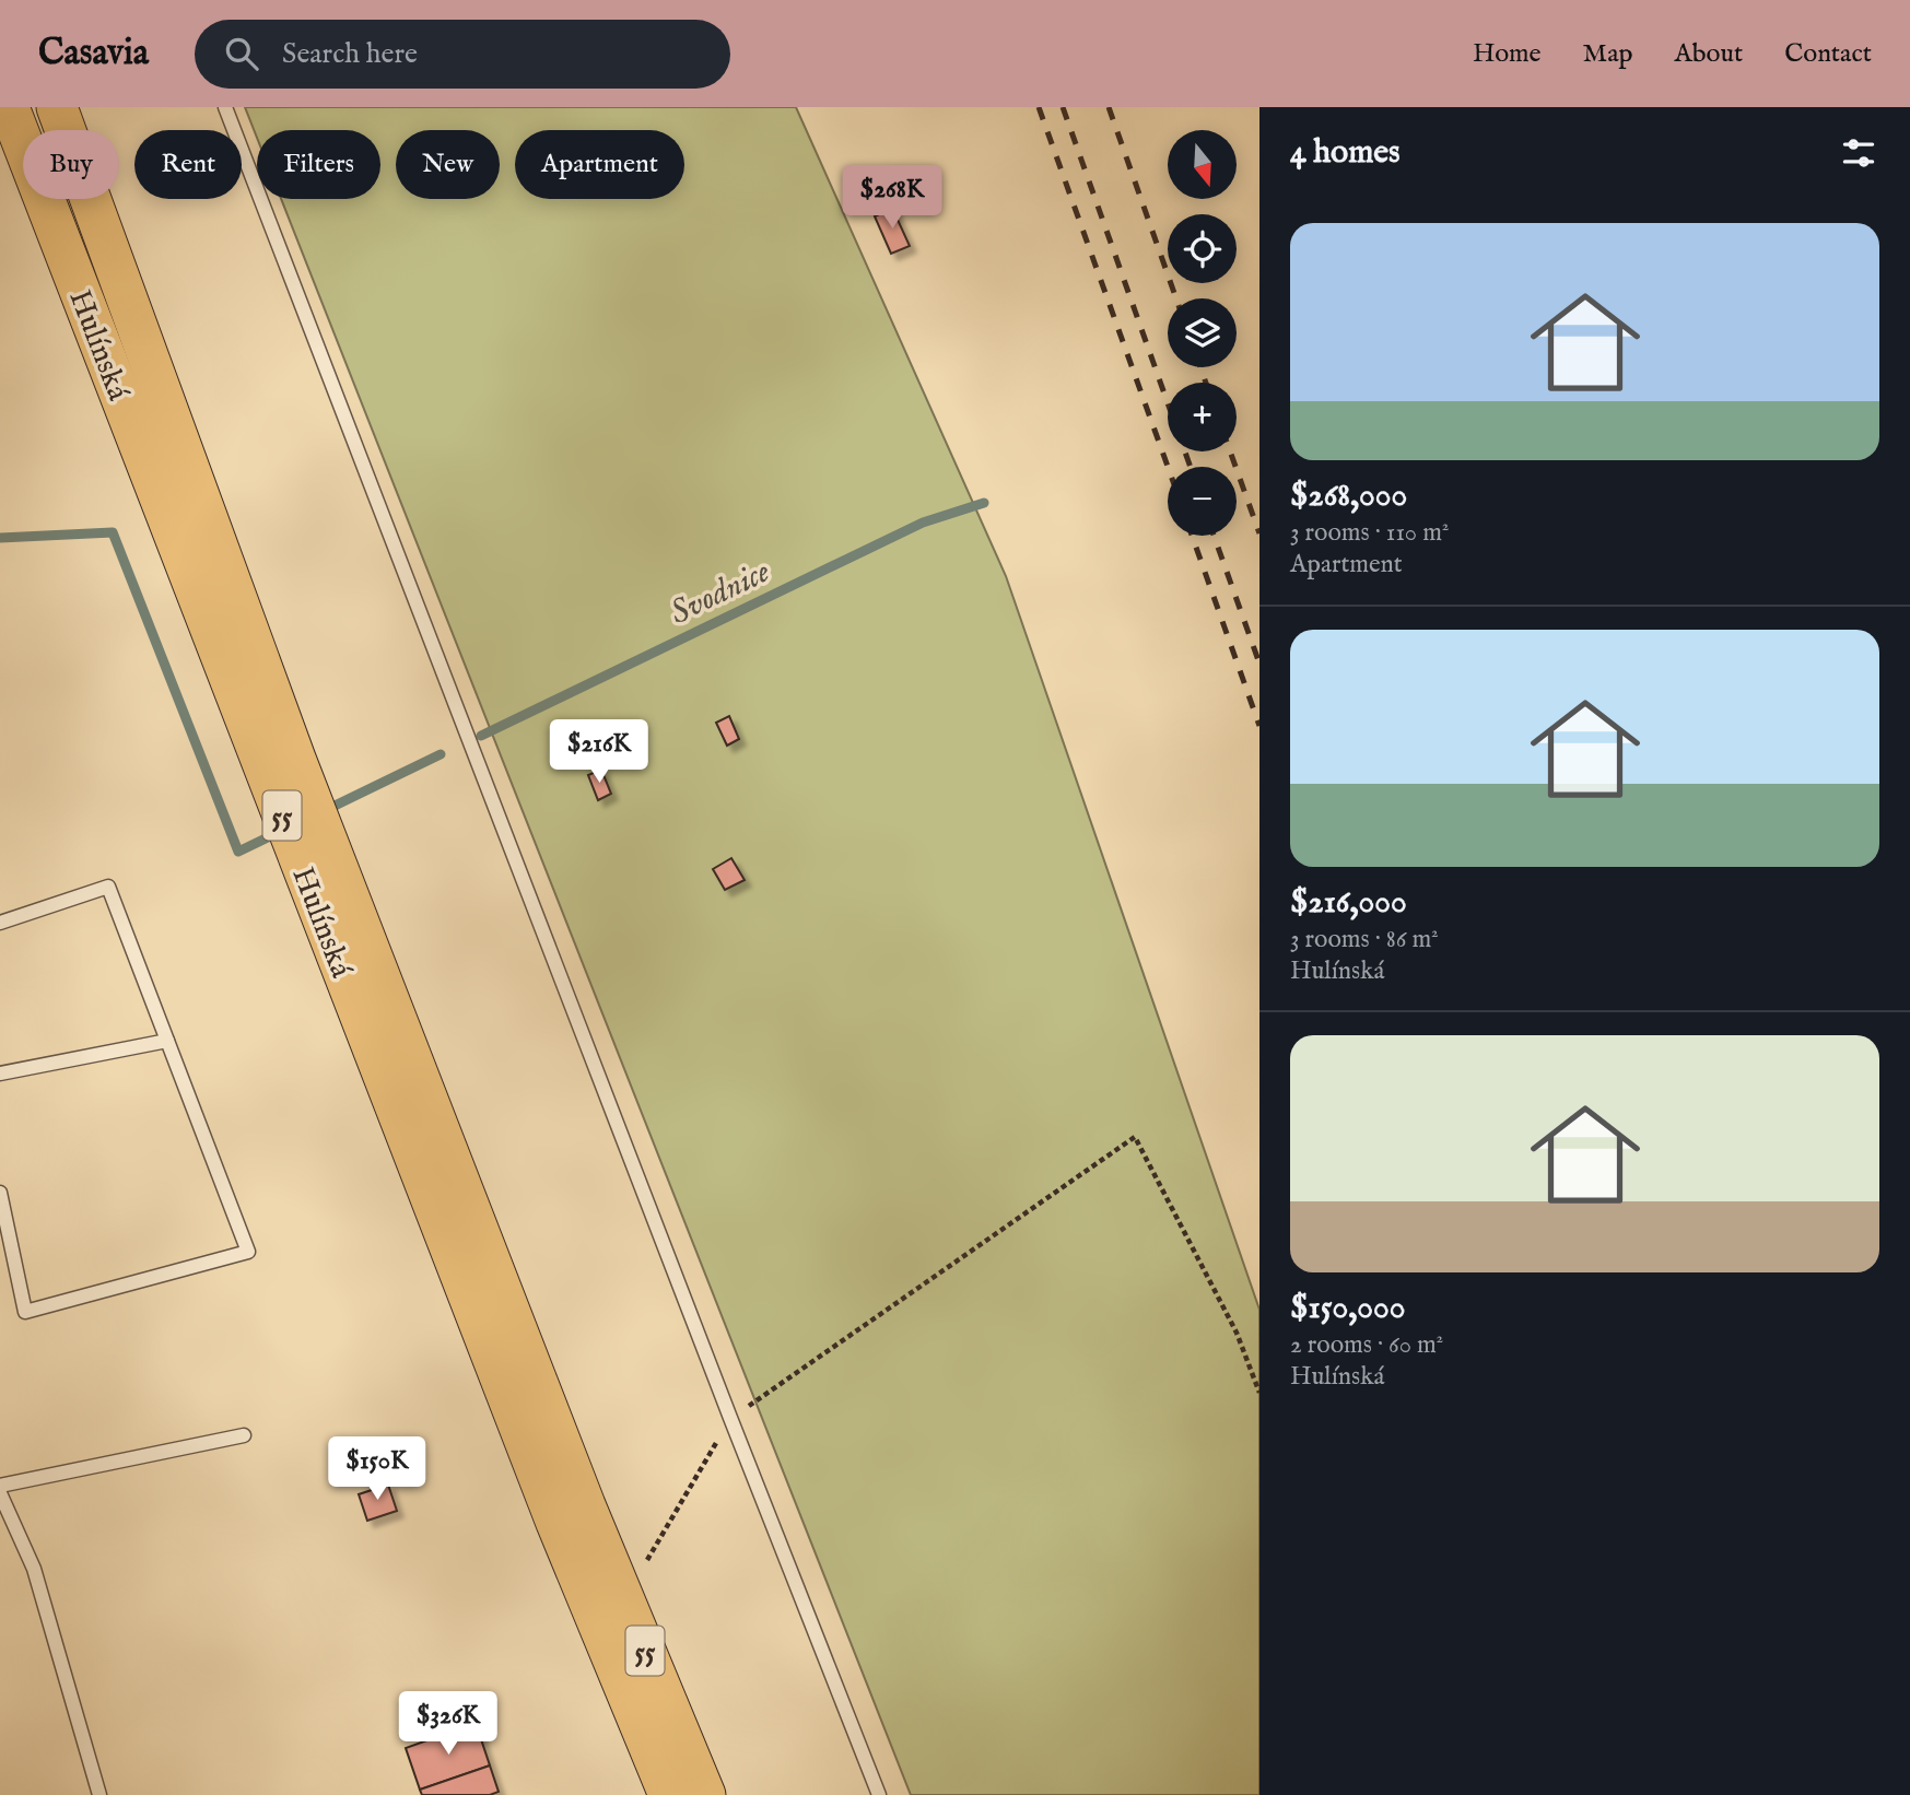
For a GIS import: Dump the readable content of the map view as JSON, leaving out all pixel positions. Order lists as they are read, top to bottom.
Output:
{
  "streets": {
    "main road": ["Hulínská", "55"]
  },
  "crossings": [
    ["Hulínská", "55"]
  ],
  "water": ["Svodnice"],
  "north": "bottom",
  "page": {
    "header": "Casavia",
    "search": "Search here",
    "nav": [
      "Home",
      "Map",
      "About",
      "Contact"
    ],
    "heading": "4 homes",
    "map_buttons": ["+", "−"],
    "chip": [
      "Buy",
      "Rent",
      "Filters",
      "New",
      "Apartment"
    ],
    "price": [
      "$268K",
      "$216K",
      "$150K",
      "$326K"
    ],
    "list": [
      {
        "name": "$268,000",
        "note": "3 rooms · 110 m² · Apartment"
      },
      {
        "name": "$216,000",
        "note": "3 rooms · 86 m² · Hulínská"
      },
      {
        "name": "$150,000",
        "note": "2 rooms · 60 m² · Hulínská"
      }
    ]
  }
}
